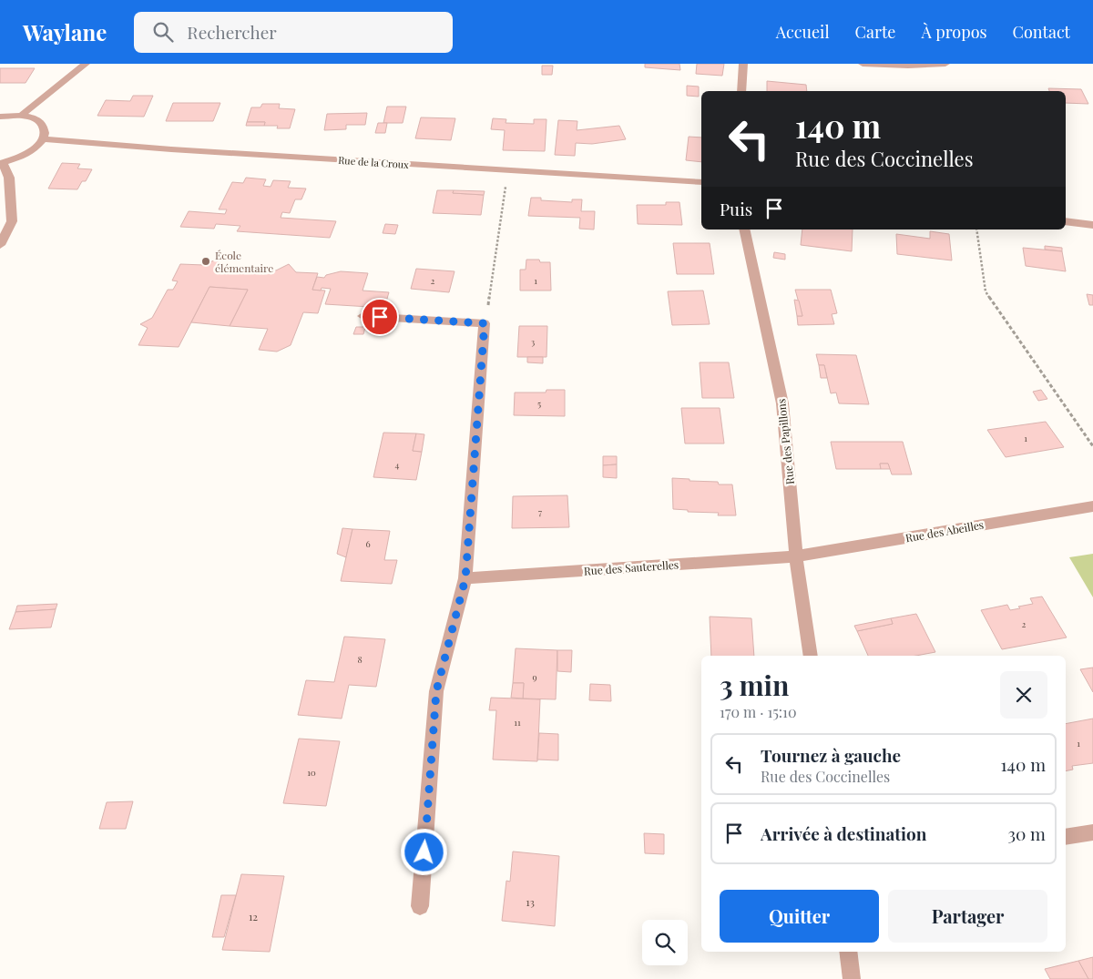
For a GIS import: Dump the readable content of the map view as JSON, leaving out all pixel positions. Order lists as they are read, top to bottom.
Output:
{
  "streets": {
    "street": [
      "Rue de la Croux",
      "Rue des Papillons",
      "Rue des Abeilles",
      "Rue des Sauterelles"
    ]
  },
  "crossings": [
    ["Rue des Papillons", "Rue des Abeilles"],
    ["Rue des Papillons", "Rue des Sauterelles"],
    ["Rue des Abeilles", "Rue des Sauterelles"]
  ],
  "places": ["École élémentaire"],
  "house_numbers": [
    "2",
    "1",
    "3",
    "5",
    "1",
    "4",
    "7",
    "6",
    "2",
    "8",
    "9",
    "11",
    "1",
    "10",
    "13",
    "12"
  ],
  "page": {
    "header": "Waylane",
    "search": "Rechercher",
    "nav": [
      "Accueil",
      "Carte",
      "À propos",
      "Contact"
    ],
    "turn": ["140 m", "Rue des Coccinelles"],
    "then": "Puis",
    "heading": ["3 min", "170 m · 15:10"],
    "list": [
      {
        "name": "Tournez à gauche",
        "note": "Rue des Coccinelles",
        "value": "140 m"
      },
      {
        "name": "Arrivée à destination",
        "value": "30 m"
      }
    ],
    "buttons": ["Quitter", "Partager"]
  }
}
